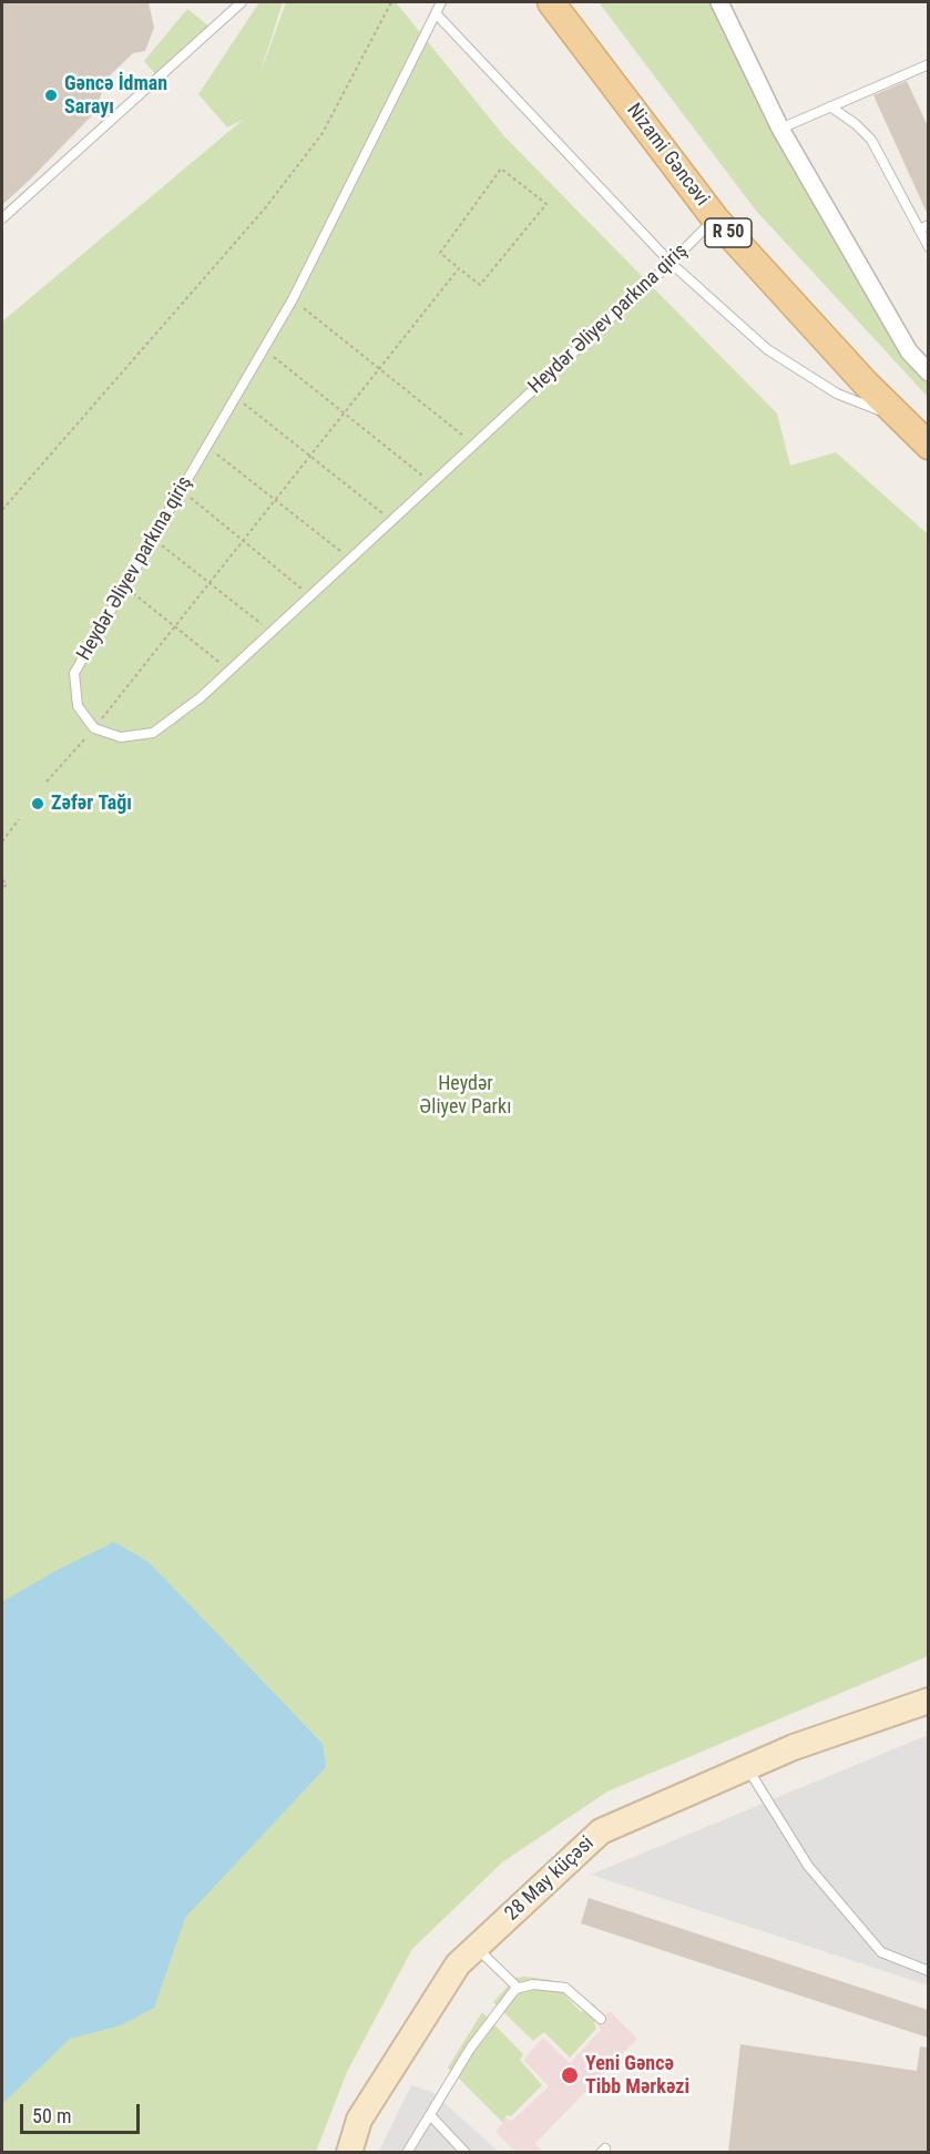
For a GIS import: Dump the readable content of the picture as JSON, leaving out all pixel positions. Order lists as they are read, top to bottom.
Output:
{
  "streets": {
    "main road": ["Nizami Gəncəvi", "R 50", "28 May küçəsi"],
    "lane": ["Heydər Əliyev parkına qiriş"]
  },
  "crossings": [
    ["Nizami Gəncəvi", "Heydər Əliyev parkına qiriş"]
  ],
  "parks": ["Heydər Əliyev Parkı"],
  "places": ["Gəncə İdman Sarayı", "Zəfər Tağı", "Yeni Gəncə Tibb Mərkəzi"],
  "scale_bar": "50 m"
}
